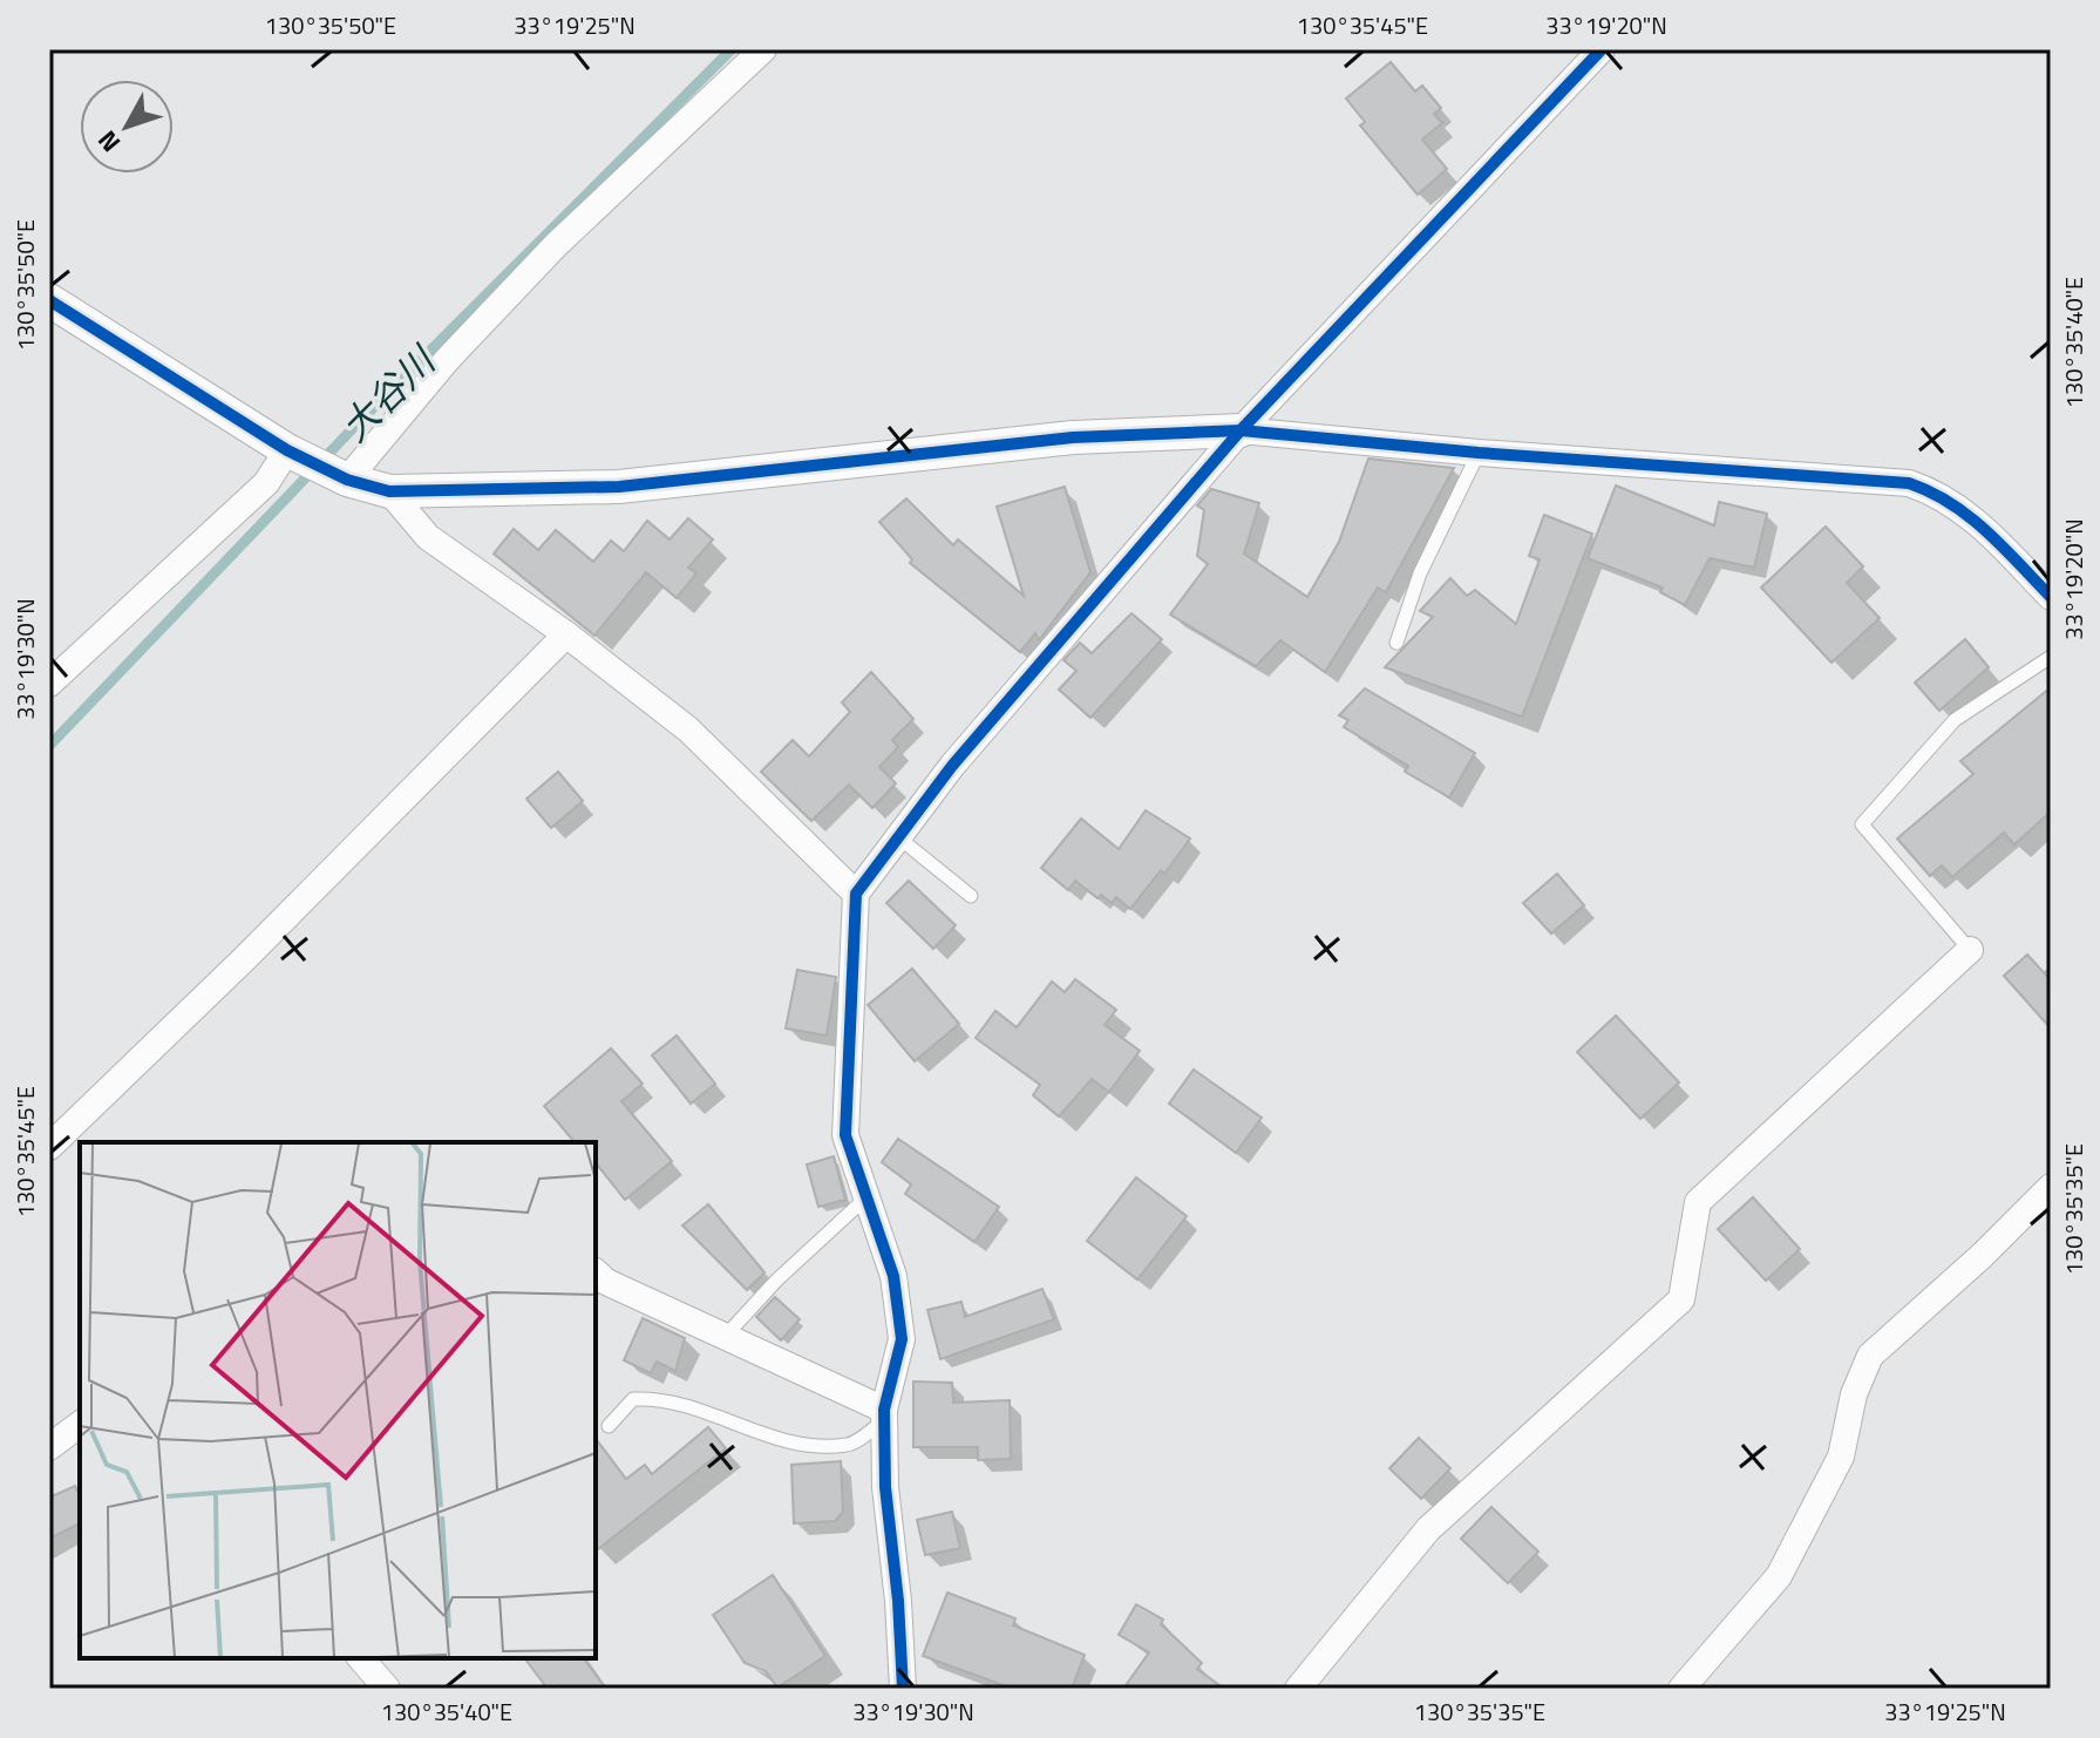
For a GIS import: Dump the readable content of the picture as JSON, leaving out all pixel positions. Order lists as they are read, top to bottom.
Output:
{
  "water": ["大谷川"],
  "north": "bottom left",
  "coordinates": [
    "130°35'50\"E",
    "33°19'25\"N",
    "130°35'45\"E",
    "33°19'20\"N",
    "130°35'40\"E",
    "33°19'30\"N",
    "130°35'35\"E"
  ]
}
